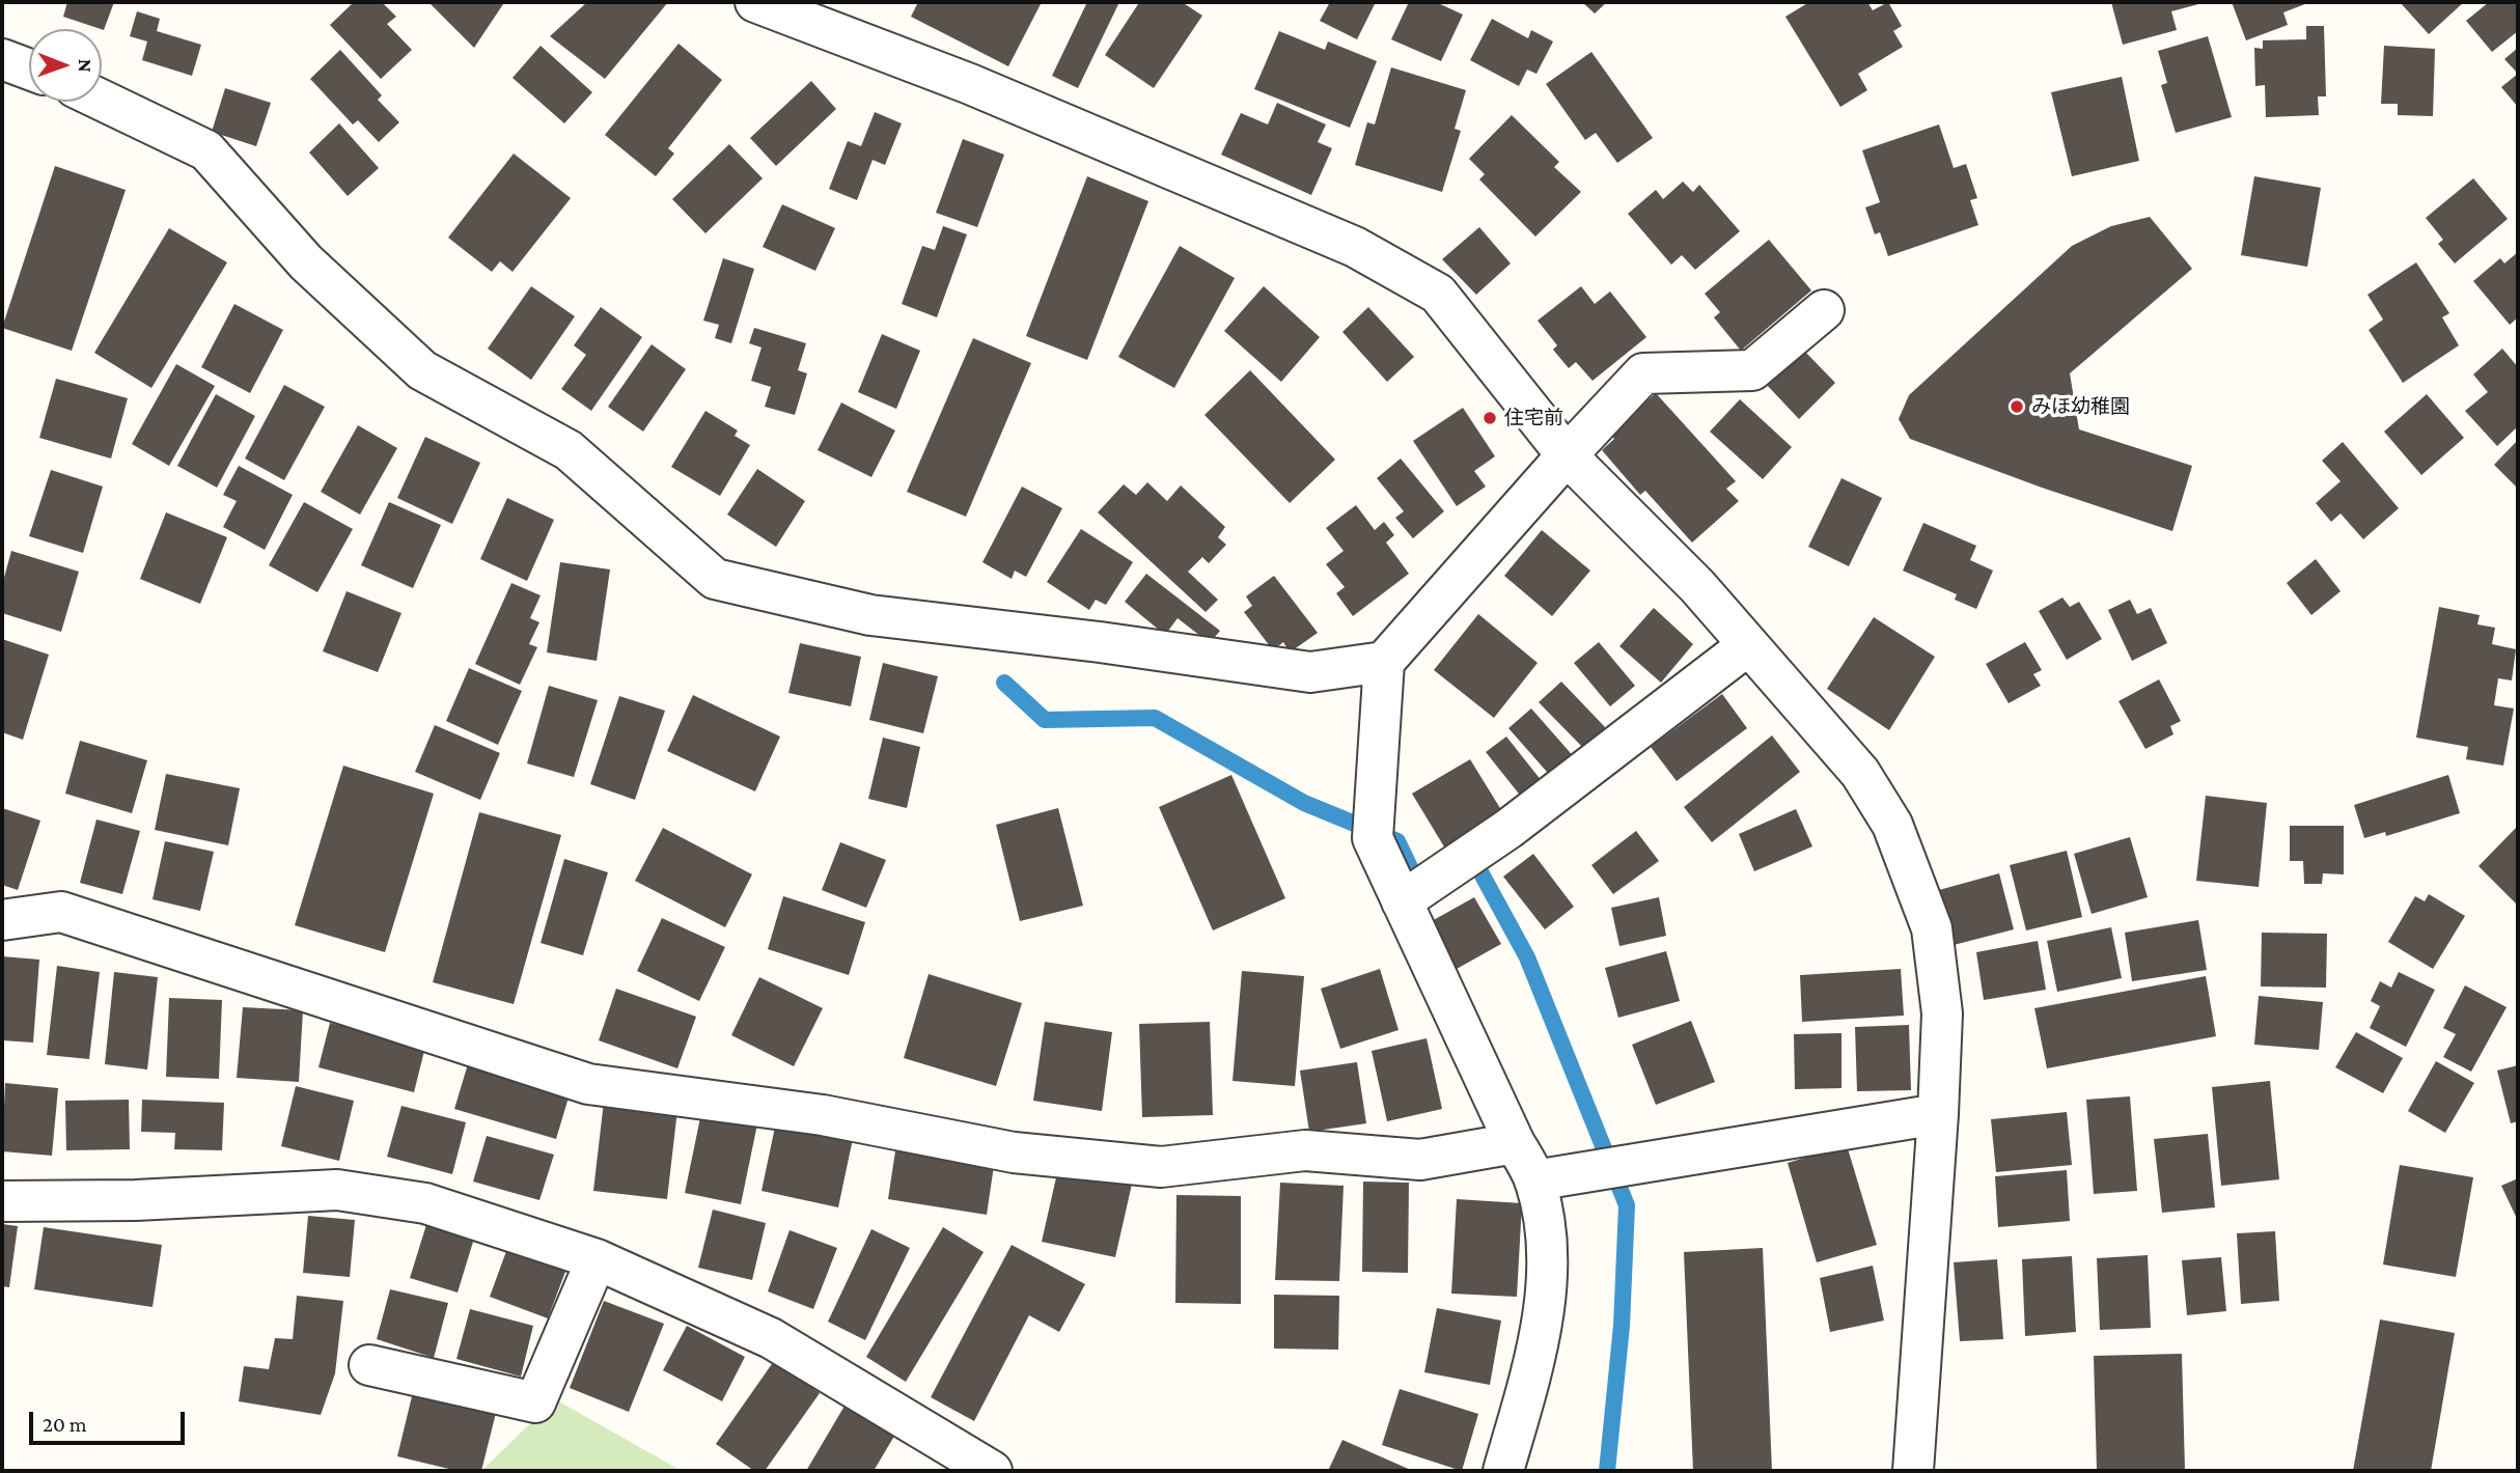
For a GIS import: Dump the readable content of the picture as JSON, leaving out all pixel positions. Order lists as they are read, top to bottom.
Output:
{
  "places": ["みほ幼稚園", "住宅前"],
  "scale_bar": "20 m",
  "north": "right"
}
